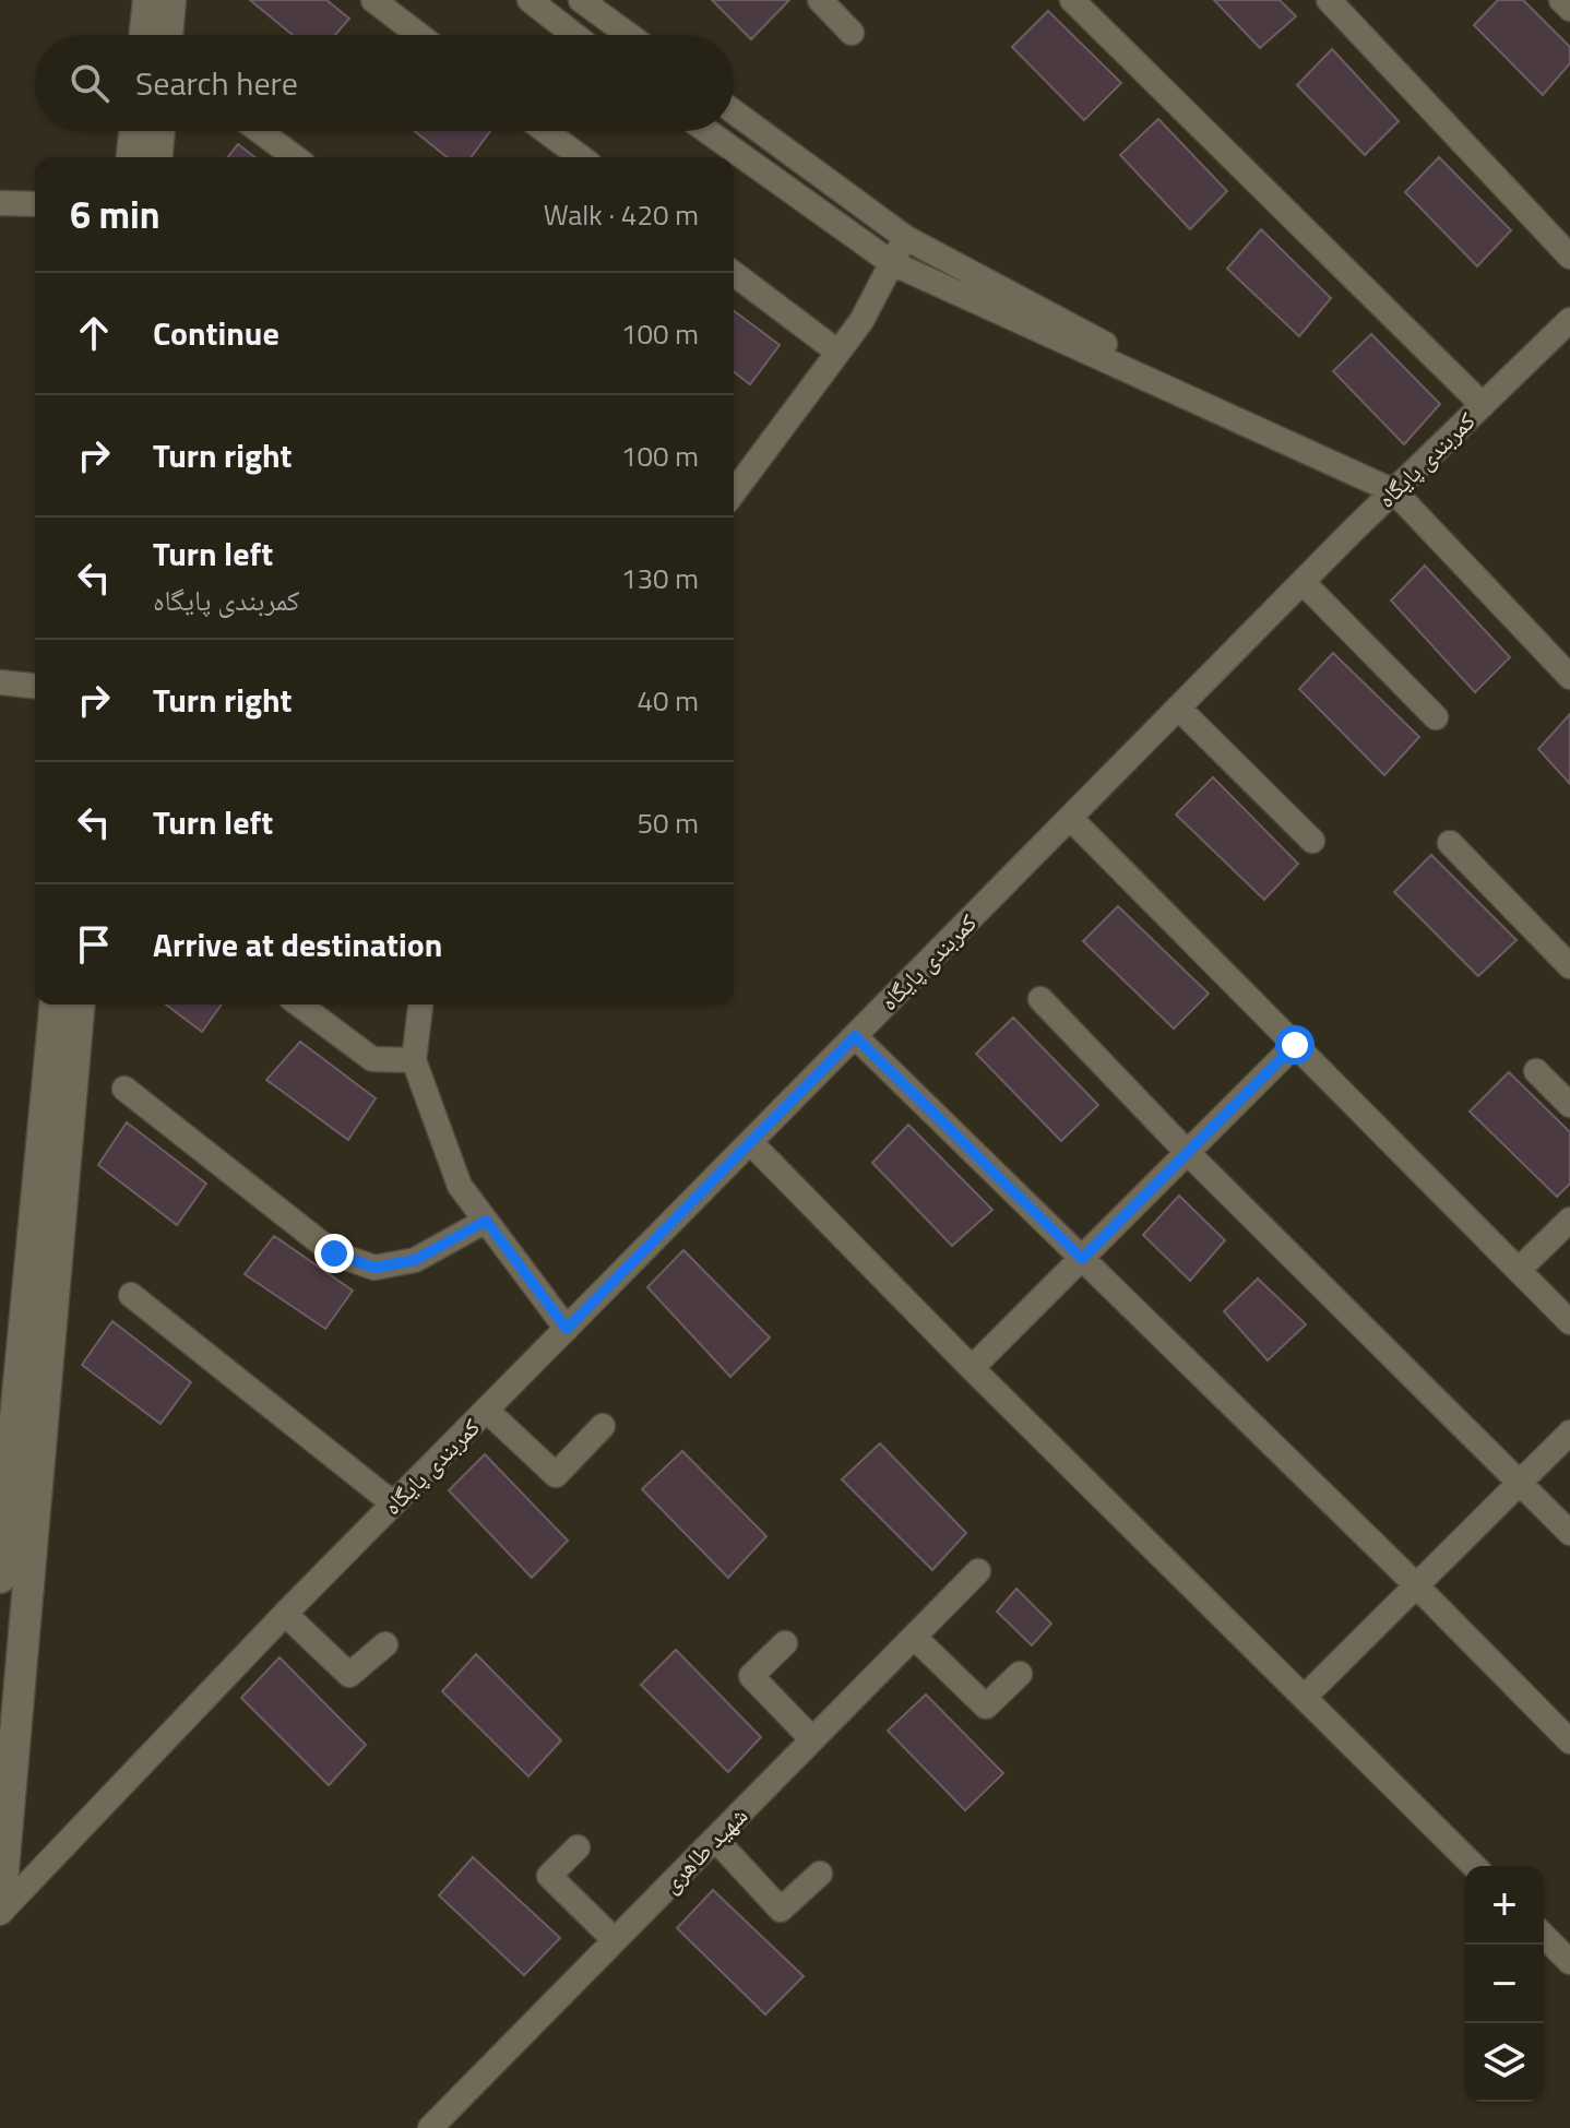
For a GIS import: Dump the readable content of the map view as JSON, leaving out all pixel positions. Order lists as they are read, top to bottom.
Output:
{
  "streets": {
    "street": ["کمربندی پایگاه", "شهید طاهری"]
  },
  "page": {
    "search": "Search here",
    "heading": ["6 min", "Walk · 420 m"],
    "list": [
      ["Continue", "100 m"],
      ["Turn right", "100 m"],
      ["Turn left", "کمربندی پایگاه", "130 m"],
      ["Turn right", "40 m"],
      ["Turn left", "50 m"],
      "Arrive at destination"
    ],
    "map_buttons": ["+", "−"]
  }
}
